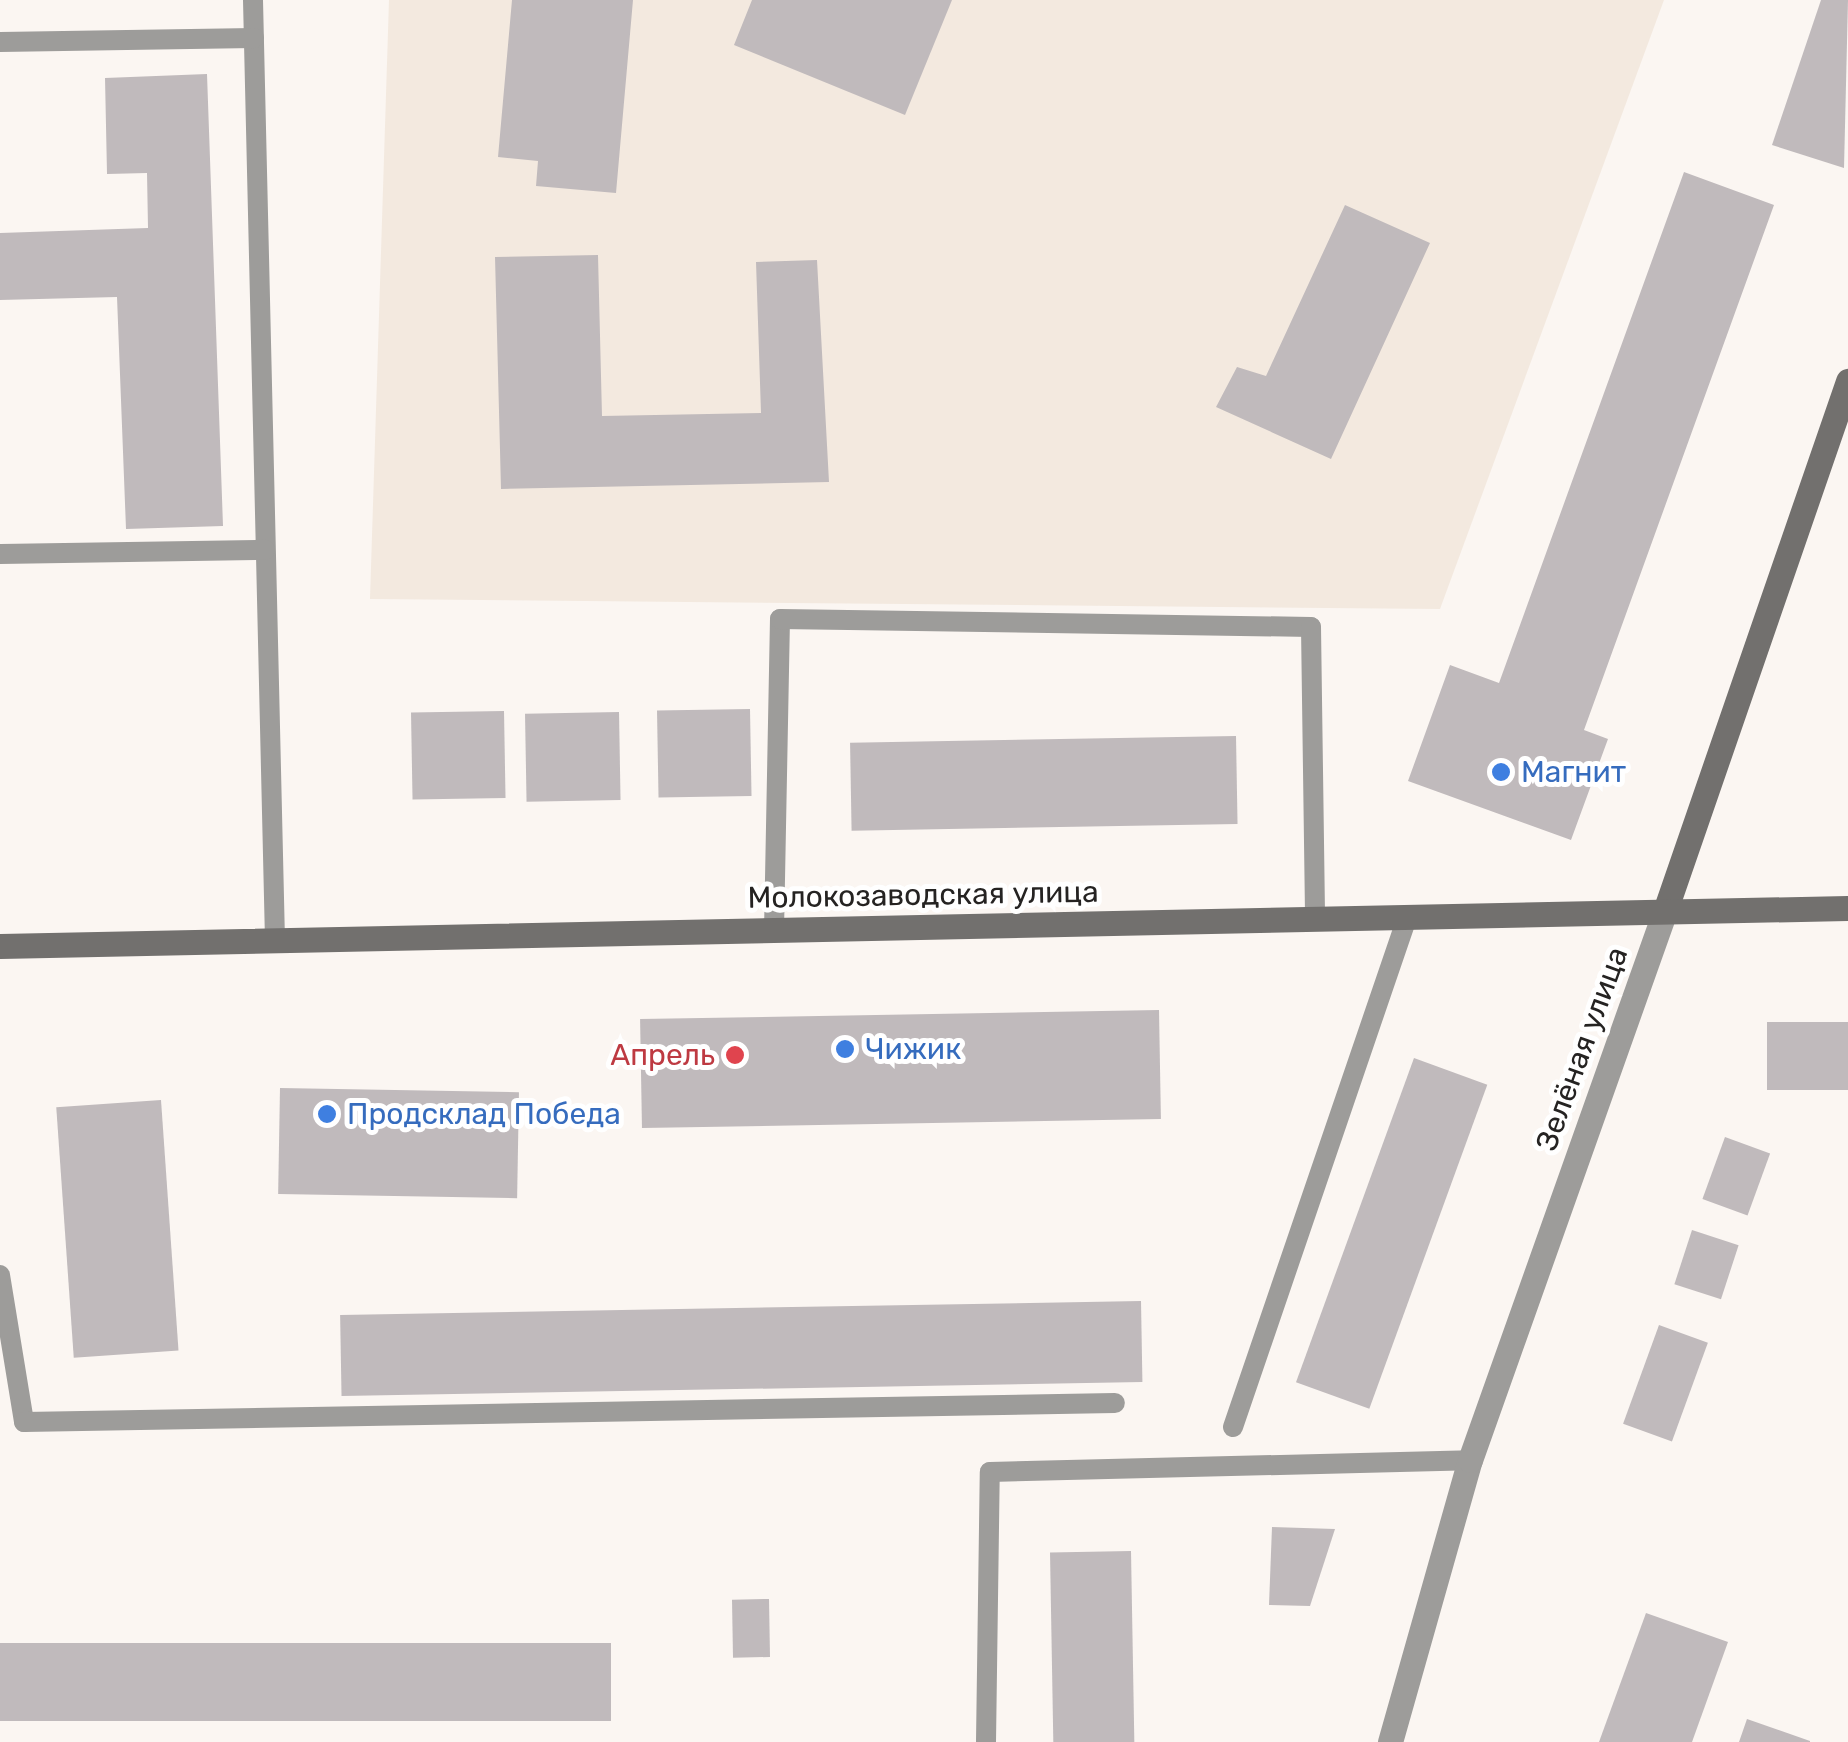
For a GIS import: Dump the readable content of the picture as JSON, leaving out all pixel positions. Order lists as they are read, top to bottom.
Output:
{
  "streets": {
    "street": ["Молокозаводская улица", "Зелёная улица"]
  },
  "crossings": [
    ["Молокозаводская улица", "Зелёная улица"]
  ],
  "places": [
    "Магнит",
    "Чижик",
    "Апрель",
    "Продсклад Победа"
  ]
}
